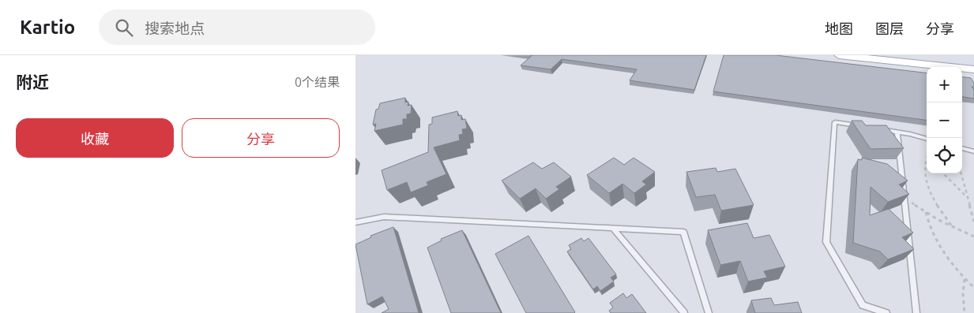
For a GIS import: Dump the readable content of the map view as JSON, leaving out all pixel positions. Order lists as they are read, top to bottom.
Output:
{
  "page": {
    "header": "Kartio",
    "search": "搜索地点",
    "nav": ["地图", "图层", "分享"],
    "heading": ["附近", "0个结果"],
    "map_buttons": ["+", "−"],
    "buttons": ["收藏", "分享"]
  }
}
